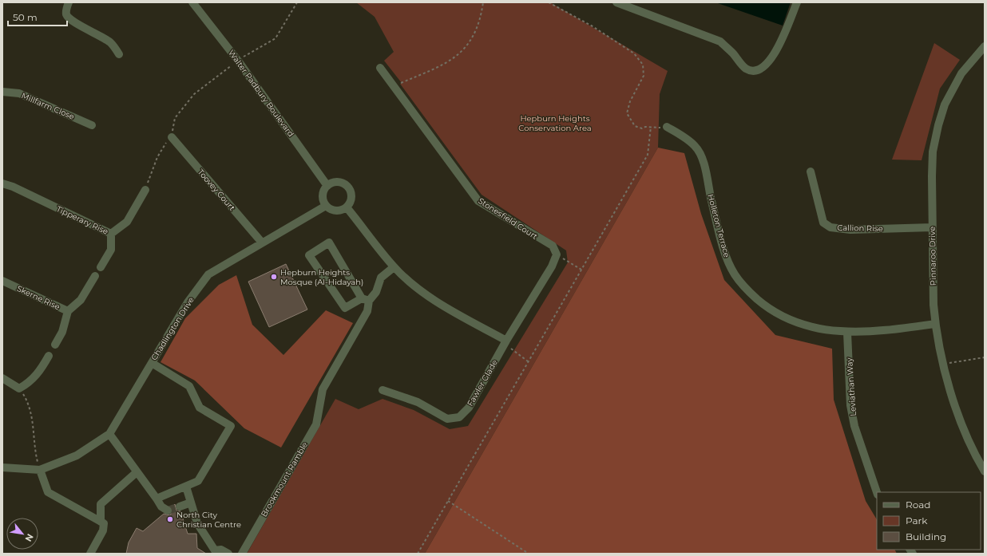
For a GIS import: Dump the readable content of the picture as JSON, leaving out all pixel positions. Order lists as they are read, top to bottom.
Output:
{
  "streets": {
    "street": [
      "Walter Padbury Boulevard",
      "Millfarm Close",
      "Toovey Court",
      "Stonesfield Court",
      "Tipperary Rise",
      "Holleton Terrace",
      "Callion Rise",
      "Pinnaroo Drive",
      "Skerne Rise",
      "Chadlington Drive",
      "Fawler Glade",
      "Leviathan Way",
      "Brookmount Ramble"
    ]
  },
  "crossings": [
    ["Walter Padbury Boulevard", "Chadlington Drive"],
    ["Toovey Court", "Chadlington Drive"],
    ["Holleton Terrace", "Pinnaroo Drive"],
    ["Holleton Terrace", "Leviathan Way"],
    ["Callion Rise", "Pinnaroo Drive"]
  ],
  "parks": ["Hepburn Heights Conservation Area"],
  "places": ["Hepburn Heights Mosque (Al-Hidayah)", "North City Christian Centre"],
  "legend": ["Road", "Park", "Building"],
  "scale_bar": "50 m",
  "north": "bottom right"
}
